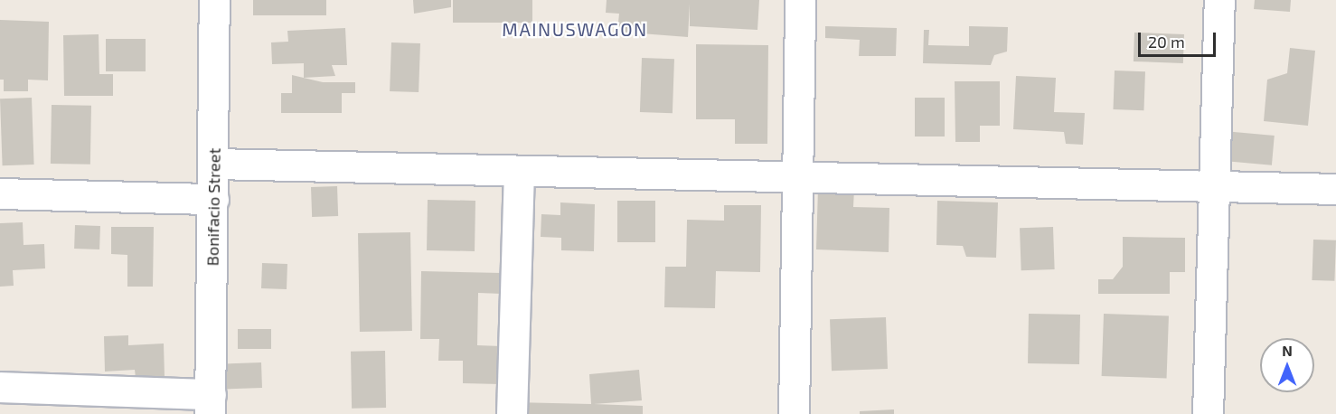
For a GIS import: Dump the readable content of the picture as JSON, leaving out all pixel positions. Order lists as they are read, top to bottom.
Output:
{
  "streets": {
    "street": ["Bonifacio Street"]
  },
  "districts": ["MAINUSWAGON"],
  "scale_bar": "20 m",
  "north": "top"
}
